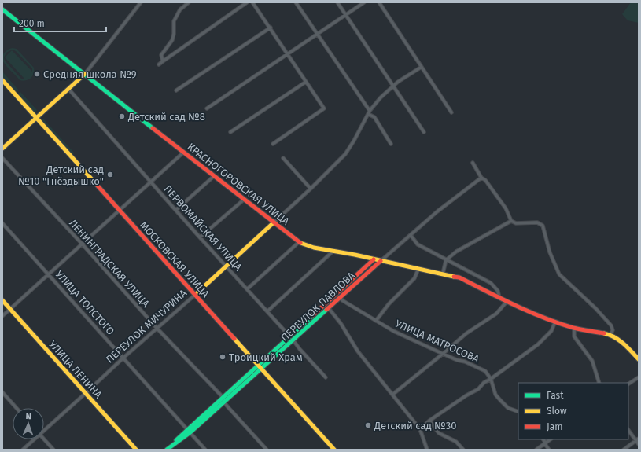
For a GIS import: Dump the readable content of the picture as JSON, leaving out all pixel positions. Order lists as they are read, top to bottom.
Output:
{
  "streets": {
    "street": [
      "КРАСНОГОРОВСКАЯ УЛИЦА",
      "ПЕРВОМАЙСКАЯ УЛИЦА",
      "МОСКОВСКАЯ УЛИЦА",
      "ЛЕНИНГРАДСКАЯ УЛИЦА",
      "УЛИЦА ТОЛСТОГО",
      "ПЕРЕУЛОК ПАВЛОВА",
      "ПЕРЕУЛОК МИЧУРИНА",
      "УЛИЦА МАТРОСОВА",
      "УЛИЦА ЛЕНИНА"
    ]
  },
  "crossings": [
    ["КРАСНОГОРОВСКАЯ УЛИЦА", "ПЕРЕУЛОК ПАВЛОВА"],
    ["КРАСНОГОРОВСКАЯ УЛИЦА", "ПЕРЕУЛОК МИЧУРИНА"],
    ["ПЕРВОМАЙСКАЯ УЛИЦА", "ПЕРЕУЛОК ПАВЛОВА"],
    ["ПЕРВОМАЙСКАЯ УЛИЦА", "ПЕРЕУЛОК МИЧУРИНА"],
    ["МОСКОВСКАЯ УЛИЦА", "ПЕРЕУЛОК ПАВЛОВА"],
    ["МОСКОВСКАЯ УЛИЦА", "ПЕРЕУЛОК МИЧУРИНА"],
    ["ЛЕНИНГРАДСКАЯ УЛИЦА", "ПЕРЕУЛОК ПАВЛОВА"],
    ["ЛЕНИНГРАДСКАЯ УЛИЦА", "ПЕРЕУЛОК МИЧУРИНА"],
    ["УЛИЦА ТОЛСТОГО", "ПЕРЕУЛОК ПАВЛОВА"],
    ["УЛИЦА ТОЛСТОГО", "ПЕРЕУЛОК МИЧУРИНА"],
    ["ПЕРЕУЛОК ПАВЛОВА", "УЛИЦА МАТРОСОВА"],
    ["ПЕРЕУЛОК МИЧУРИНА", "УЛИЦА ЛЕНИНА"]
  ],
  "places": [
    "Средняя школа №9",
    "Детский сад №8",
    "Детский сад №10 \"Гнёздышко\"",
    "Троицкий Храм",
    "Детский сад №30"
  ],
  "legend": ["Fast", "Slow", "Jam"],
  "scale_bar": "200 m",
  "north": "top"
}
